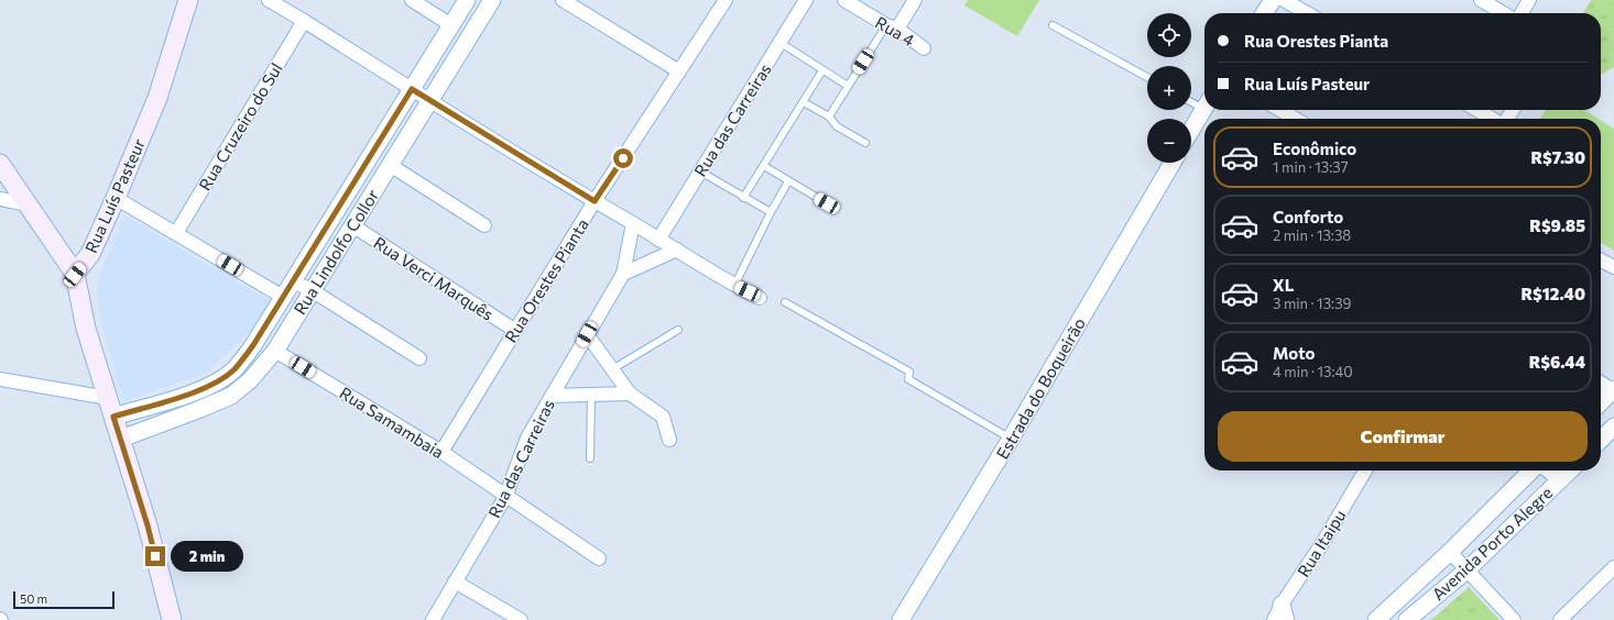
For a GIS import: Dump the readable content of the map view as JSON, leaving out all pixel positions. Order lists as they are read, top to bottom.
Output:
{
  "streets": {
    "main road": ["Rua Luís Pasteur"],
    "street": [
      "Rua 4",
      "Rua das Carreiras",
      "Rua Cruzeiro do Sul",
      "Rua Lindolfo Collor",
      "Rua Verci Marquês",
      "Rua Orestes Pianta",
      "Estrada do Boqueirão",
      "Rua Samambaia",
      "Rua Itaipu",
      "Avenida Porto Alegre"
    ]
  },
  "crossings": [
    ["Rua das Carreiras", "Rua Samambaia"],
    ["Rua Lindolfo Collor", "Rua Verci Marquês"],
    ["Rua Lindolfo Collor", "Rua Samambaia"],
    ["Rua Verci Marquês", "Rua Orestes Pianta"],
    ["Rua Orestes Pianta", "Rua Samambaia"]
  ],
  "scale_bar": "50 m",
  "page": {
    "map_buttons": ["+", "−"],
    "banner": ["Rua Orestes Pianta", "Rua Luís Pasteur"],
    "list": [
      {
        "name": "Econômico",
        "note": "1 min · 13:37",
        "value": "R$7.30"
      },
      {
        "name": "Conforto",
        "note": "2 min · 13:38",
        "value": "R$9.85"
      },
      {
        "name": "XL",
        "note": "3 min · 13:39",
        "value": "R$12.40"
      },
      {
        "name": "Moto",
        "note": "4 min · 13:40",
        "value": "R$6.44"
      }
    ],
    "buttons": "Confirmar",
    "bubble": "2 min",
    "scale": "50 m"
  }
}
